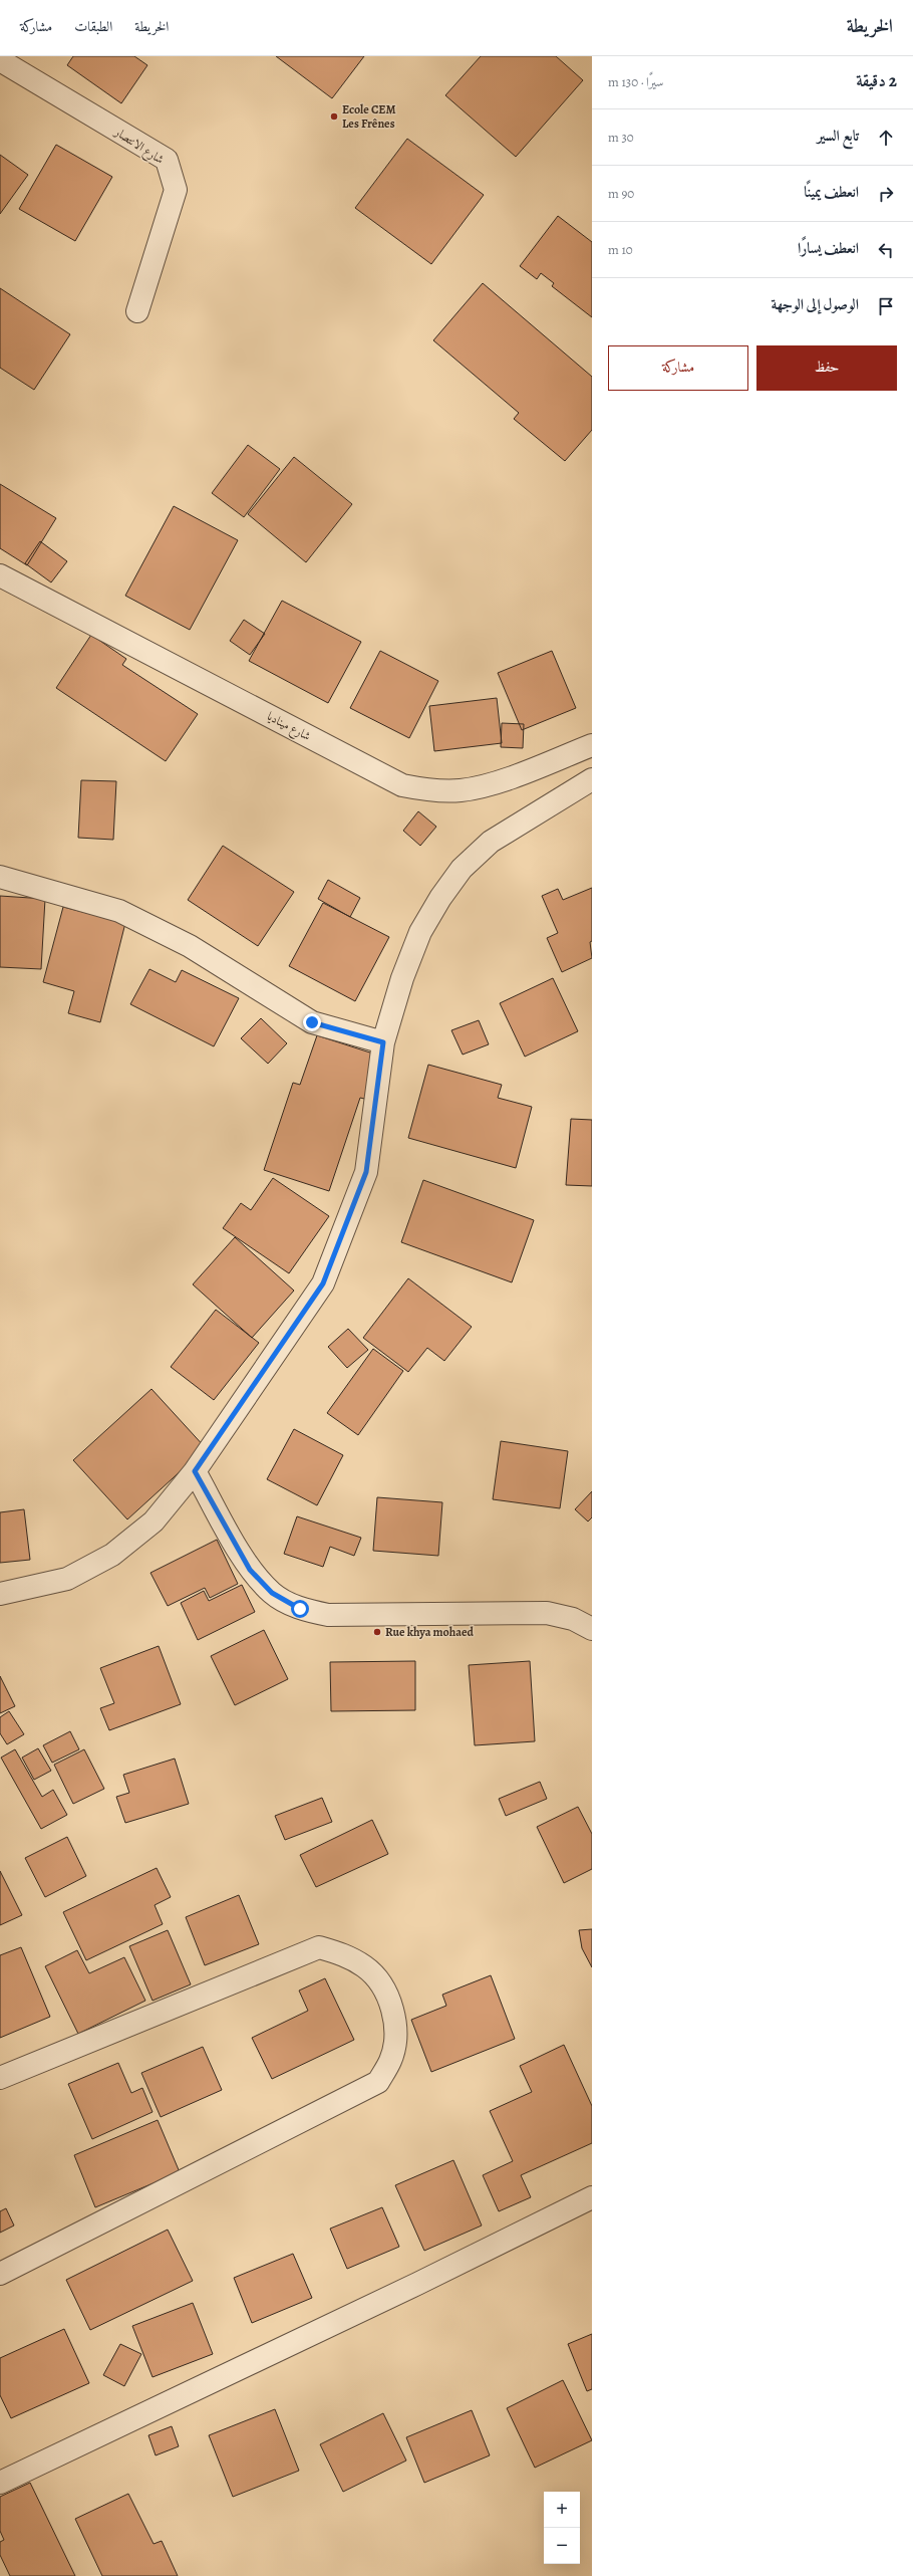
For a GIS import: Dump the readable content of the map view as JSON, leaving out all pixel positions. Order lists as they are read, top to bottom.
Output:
{
  "streets": {
    "street": ["شارع الانتصار", "شارع ميناديا"]
  },
  "places": ["Ecole CEM Les Frênes", "Rue khya mohaed"],
  "page": {
    "header": "الخريطة",
    "nav": ["الخريطة", "الطبقات", "مشاركة"],
    "heading": ["2 دقيقة", "سيرًا · 130 m"],
    "list": [
      ["تابع السير", "30 m"],
      ["انعطف يمينًا", "90 m"],
      ["انعطف يسارًا", "10 m"],
      "الوصول إلى الوجهة"
    ],
    "buttons": ["حفظ", "مشاركة"],
    "map_buttons": ["+", "−"]
  }
}
